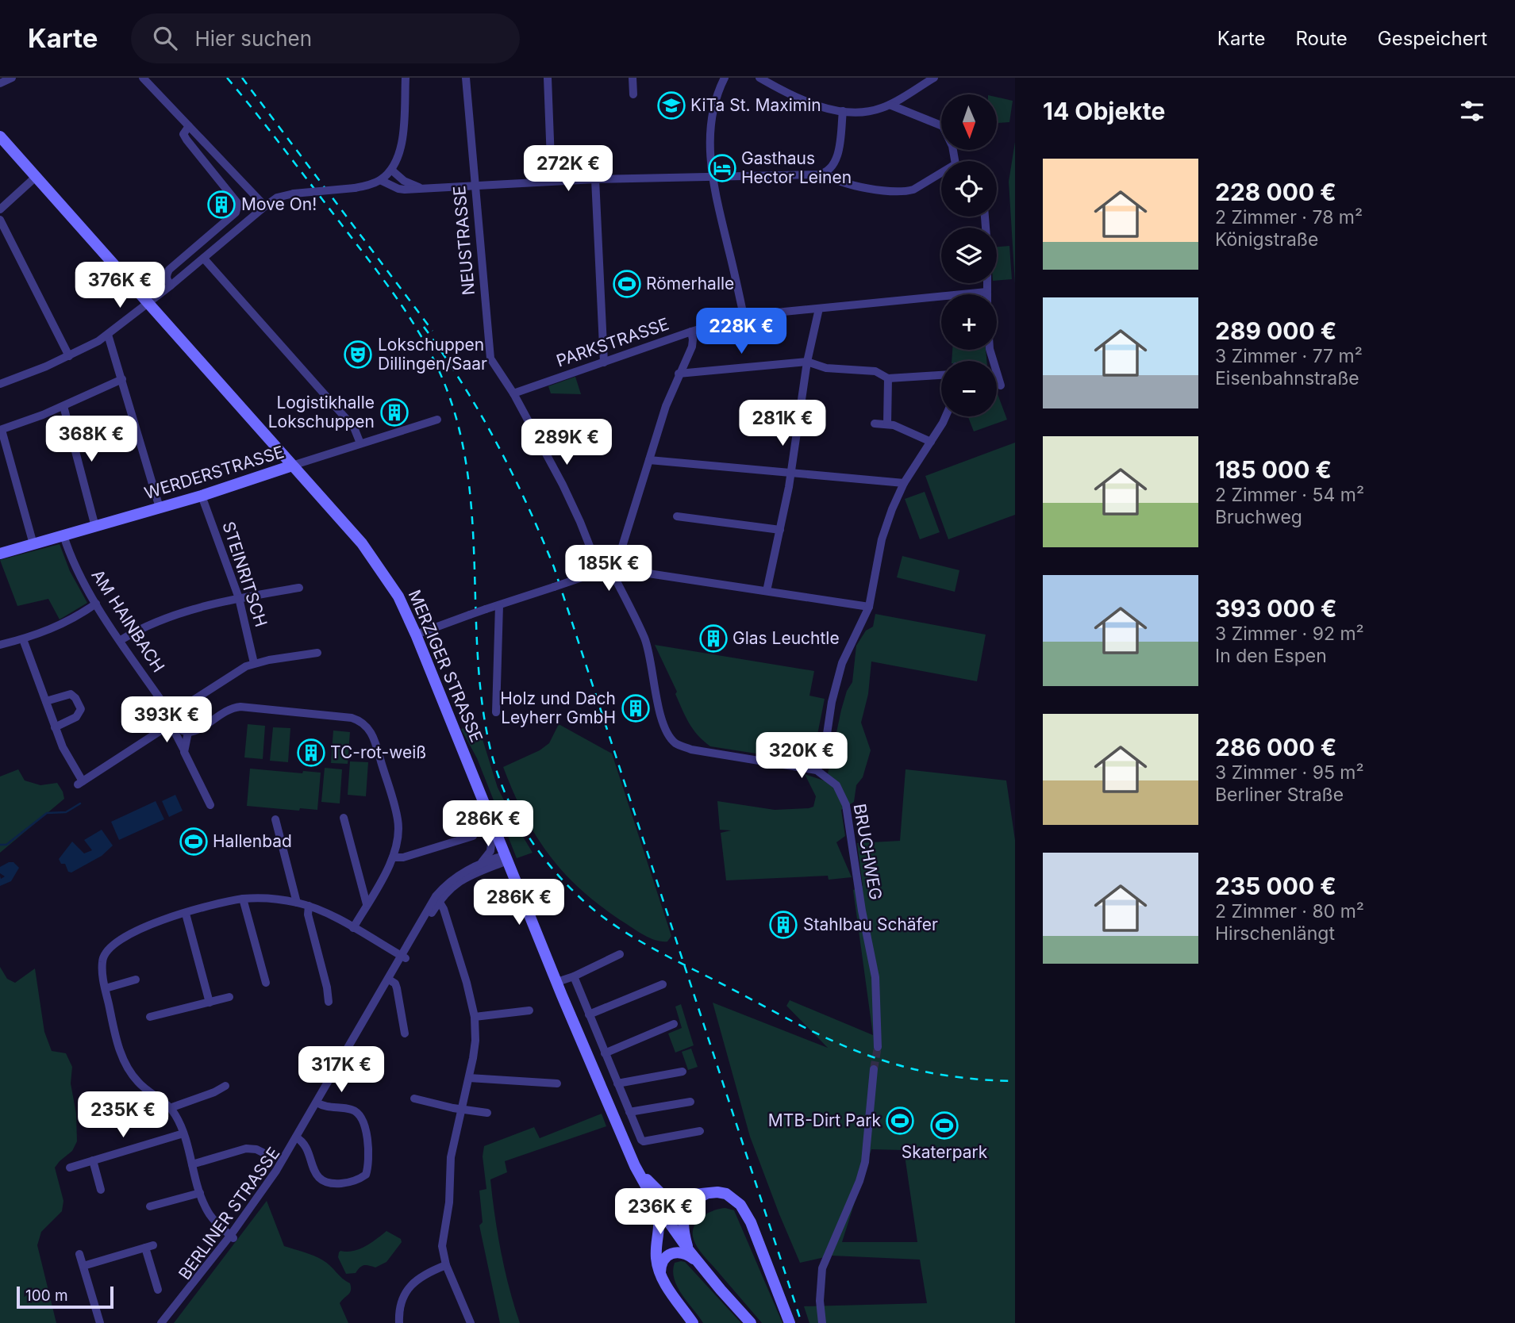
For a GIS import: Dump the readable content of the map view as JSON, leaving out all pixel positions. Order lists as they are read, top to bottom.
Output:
{
  "streets": {
    "main road": ["WERDERSTRASSE", "MERZIGER STRASSE"],
    "street": [
      "NEUSTRASSE",
      "PARKSTRASSE",
      "STEINRITSCH",
      "AM HAINBACH",
      "BRUCHWEG",
      "BERLINER STRASSE"
    ]
  },
  "crossings": [
    ["NEUSTRASSE", "PARKSTRASSE"],
    ["WERDERSTRASSE", "STEINRITSCH"],
    ["WERDERSTRASSE", "AM HAINBACH"],
    ["WERDERSTRASSE", "MERZIGER STRASSE"],
    ["MERZIGER STRASSE", "BERLINER STRASSE"]
  ],
  "places": {
    "school or university": ["KiTa St. Maximin"],
    "hotel": ["Gasthaus Hector Leinen"],
    "building": [
      "Move On!",
      "Logistikhalle Lokschuppen",
      "Glas Leuchtle",
      "Holz und Dach Leyherr GmbH",
      "TC-rot-weiß",
      "Stahlbau Schäfer"
    ],
    "sports": [
      "Römerhalle",
      "Hallenbad",
      "MTB-Dirt Park",
      "Skaterpark"
    ],
    "theatre": ["Lokschuppen Dillingen/Saar"]
  },
  "scale_bar": "100 m",
  "north": "bottom",
  "page": {
    "header": "Karte",
    "search": "Hier suchen",
    "nav": ["Karte", "Route", "Gespeichert"],
    "heading": "14 Objekte",
    "map_buttons": ["+", "−"],
    "list": [
      {
        "name": "228 000 €",
        "note": "2 Zimmer · 78 m² · Königstraße"
      },
      {
        "name": "289 000 €",
        "note": "3 Zimmer · 77 m² · Eisenbahnstraße"
      },
      {
        "name": "185 000 €",
        "note": "2 Zimmer · 54 m² · Bruchweg"
      },
      {
        "name": "393 000 €",
        "note": "3 Zimmer · 92 m² · In den Espen"
      },
      {
        "name": "286 000 €",
        "note": "3 Zimmer · 95 m² · Berliner Straße"
      },
      {
        "name": "235 000 €",
        "note": "2 Zimmer · 80 m² · Hirschenlängt"
      }
    ],
    "price": [
      "272K €",
      "376K €",
      "228K €",
      "281K €",
      "368K €",
      "289K €",
      "185K €",
      "393K €",
      "320K €",
      "286K €",
      "286K €",
      "317K €",
      "235K €",
      "236K €"
    ],
    "scale": "100 m"
  }
}
